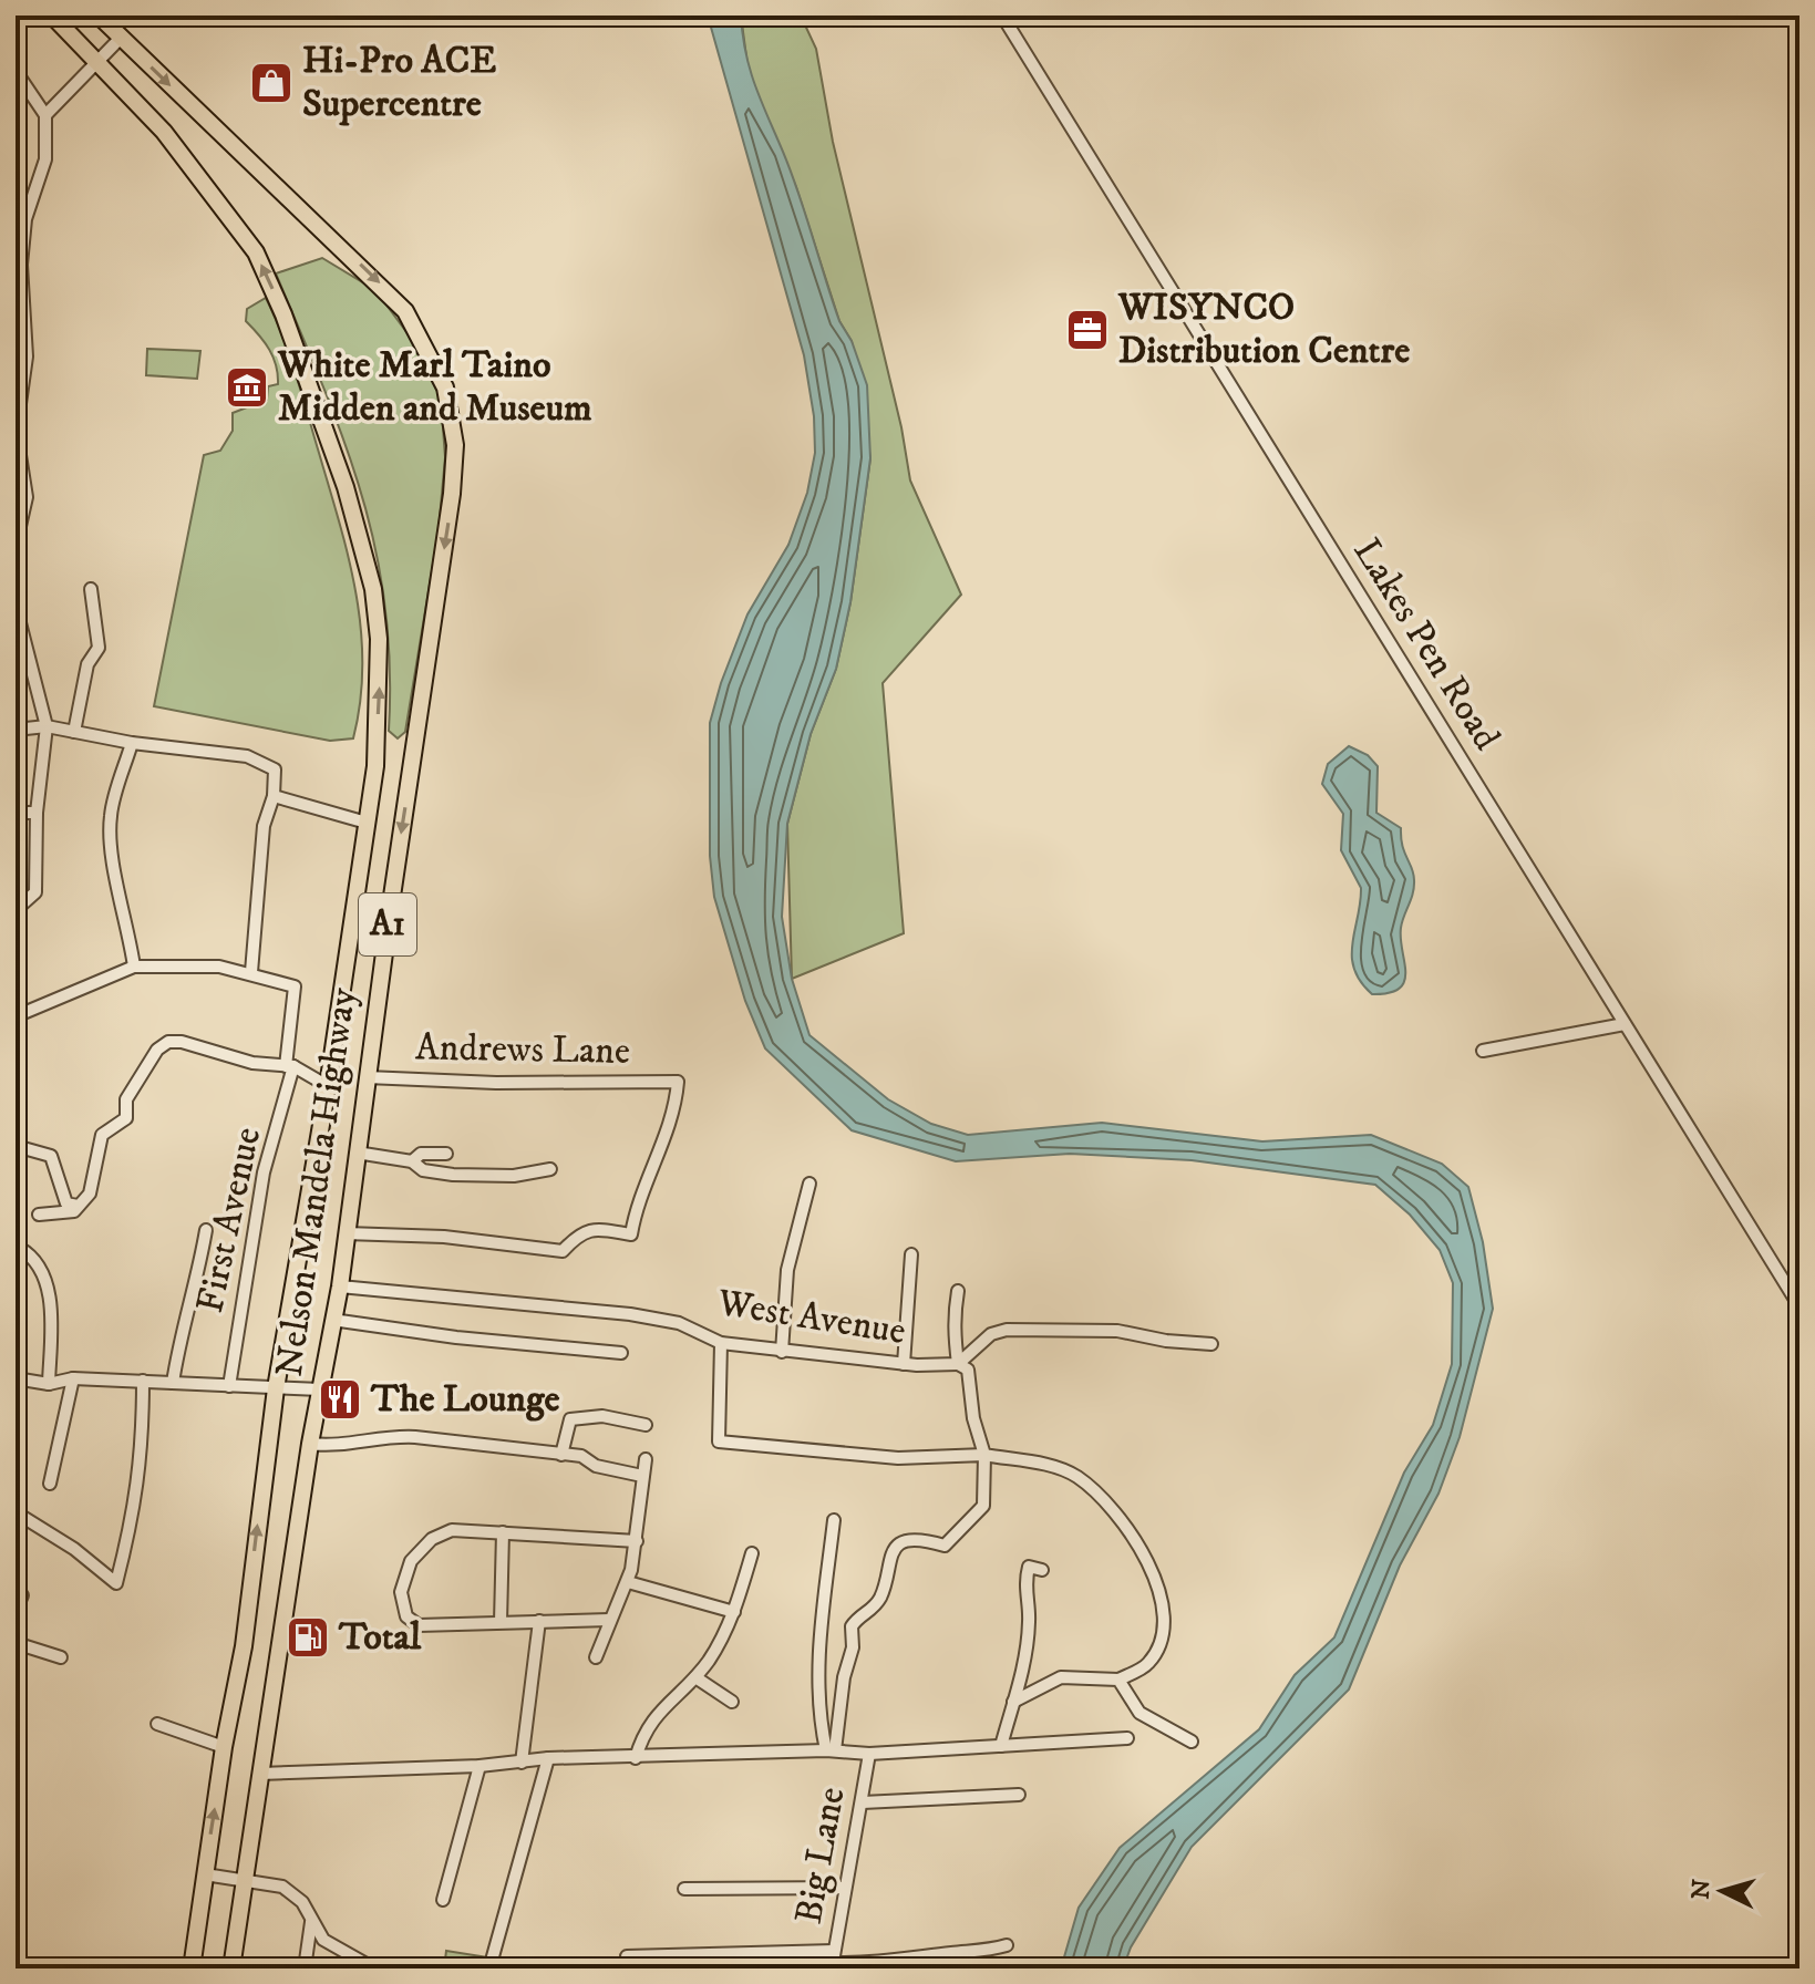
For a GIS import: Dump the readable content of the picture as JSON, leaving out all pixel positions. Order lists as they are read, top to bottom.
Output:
{
  "streets": {
    "highway": ["A1", "Nelson Mandela Highway"],
    "street": [
      "Lakes Pen Road",
      "Andrews Lane",
      "First Avenue",
      "West Avenue",
      "Big Lane"
    ]
  },
  "crossings": [
    ["Andrews Lane", "Nelson Mandela Highway"],
    ["Nelson Mandela Highway", "West Avenue"]
  ],
  "places": {
    "shop": ["Hi-Pro ACE Supercentre"],
    "office": ["WISYNCO Distribution Centre"],
    "museum": ["White Marl Taino Midden and Museum"],
    "restaurant": ["The Lounge"],
    "fuel station": ["Total"]
  },
  "north": "left"
}
